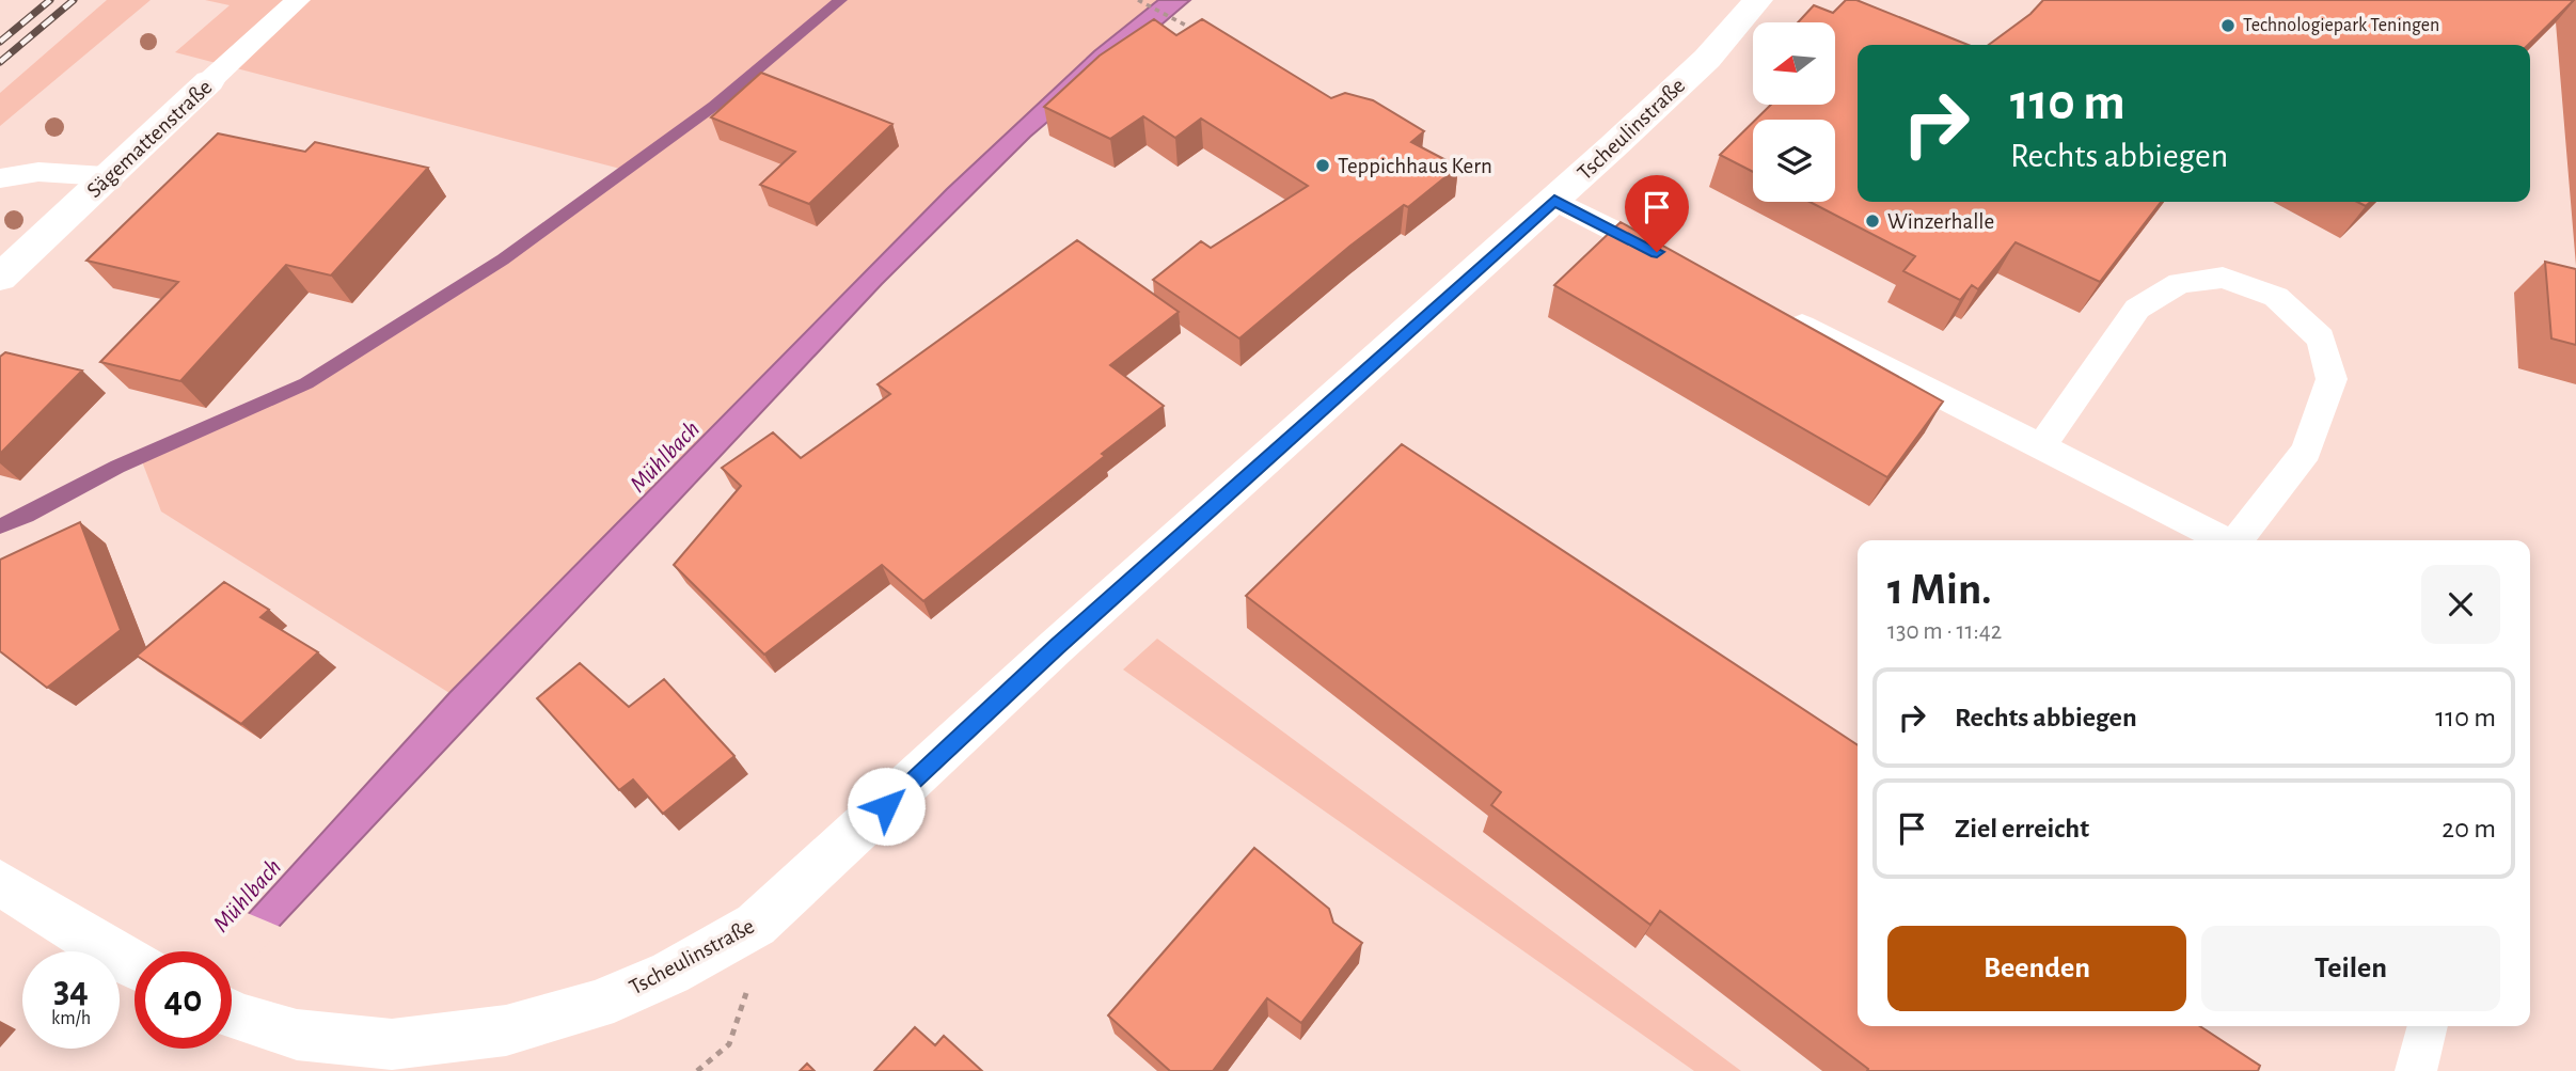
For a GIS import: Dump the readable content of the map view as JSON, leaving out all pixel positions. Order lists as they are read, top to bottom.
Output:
{
  "streets": {
    "street": ["Tscheulinstraße", "Sägemattenstraße"]
  },
  "water": ["Mühlbach"],
  "places": ["Technologiepark Teningen", "Teppichhaus Kern", "Winzerhalle"],
  "north": "left",
  "page": {
    "turn": ["110 m", "Rechts abbiegen"],
    "heading": ["1 Min.", "130 m · 11:42"],
    "list": [
      {
        "name": "Rechts abbiegen",
        "value": "110 m"
      },
      {
        "name": "Ziel erreicht",
        "value": "20 m"
      }
    ],
    "buttons": ["Beenden", "Teilen"],
    "speed": "34 km/h",
    "limit": "40"
  }
}
